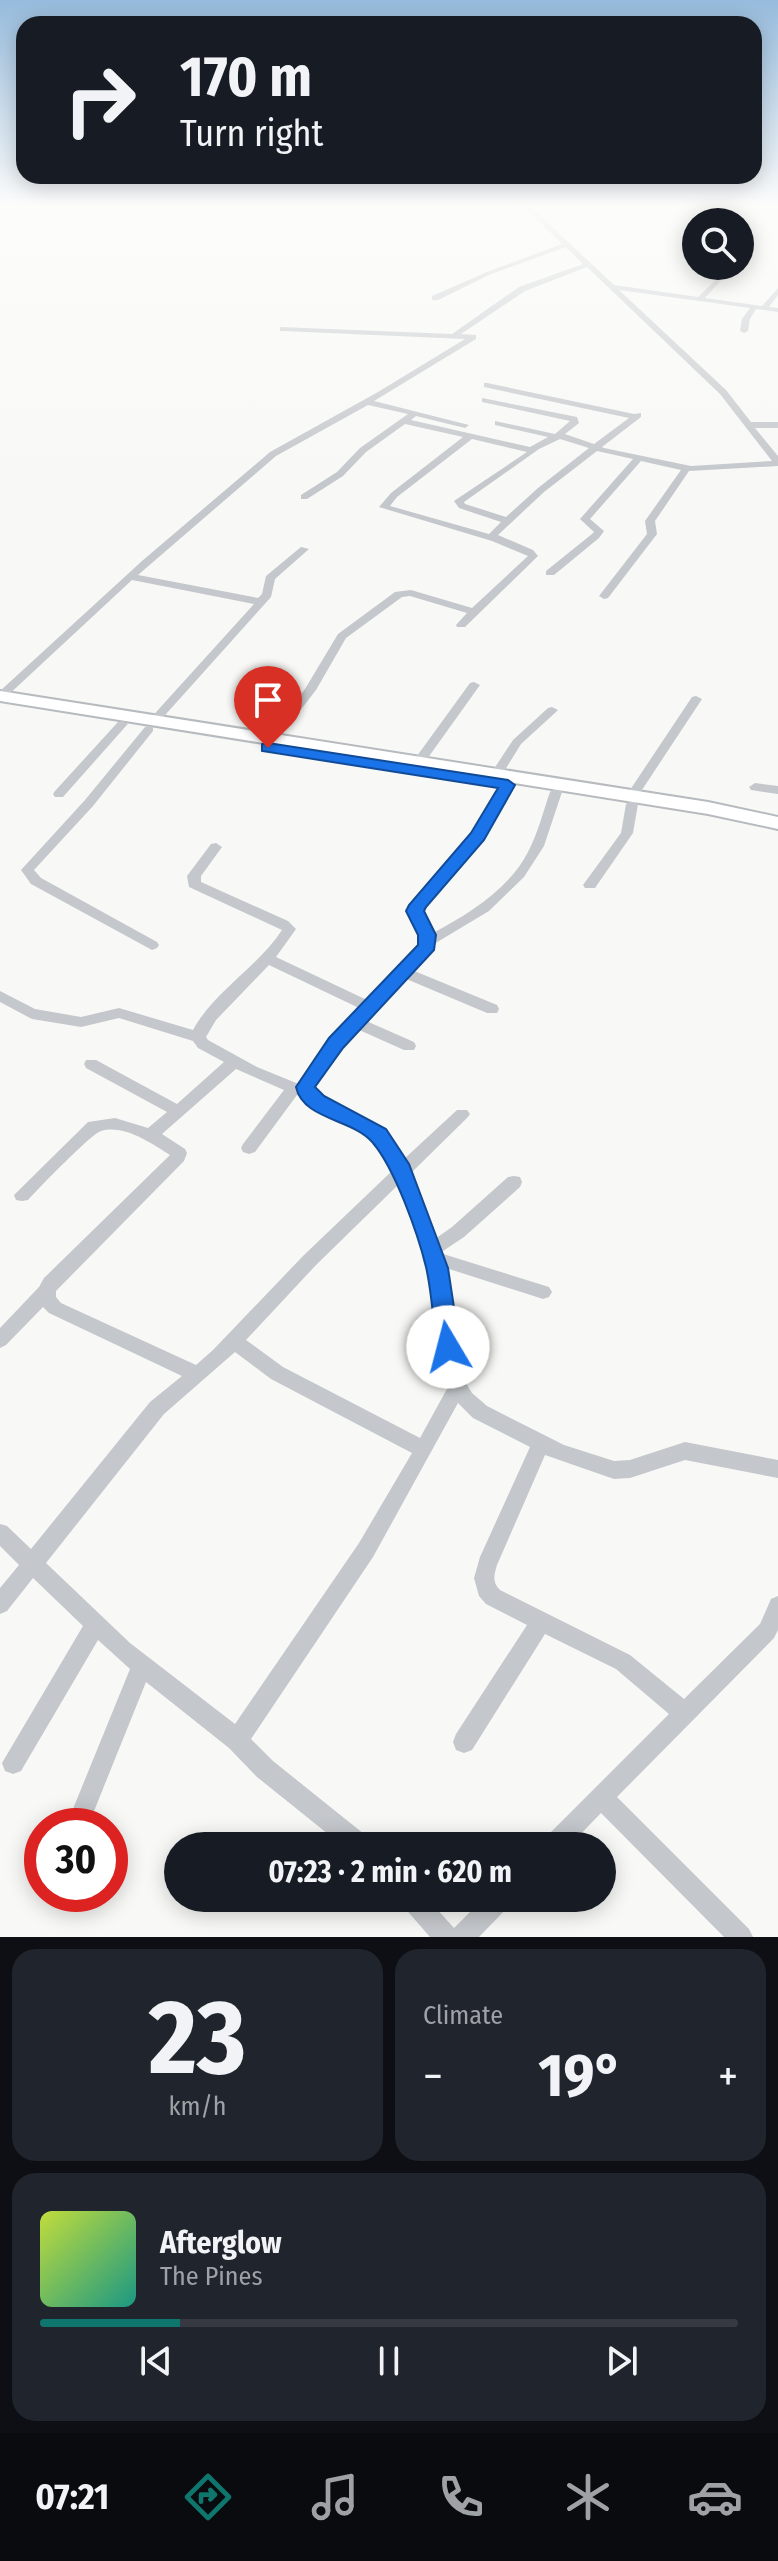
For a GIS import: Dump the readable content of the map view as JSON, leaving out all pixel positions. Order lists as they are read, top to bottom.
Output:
{
  "page": {
    "turn": ["170 m", "Turn right"],
    "limit": "30",
    "trip": "07:23 · 2 min · 620 m",
    "tile": [
      ["23", "km/h"],
      "Climate"
    ],
    "heat": ["−", "19°", "+"],
    "song": ["Afterglow", "The Pines"],
    "tabs": "07:21"
  }
}
